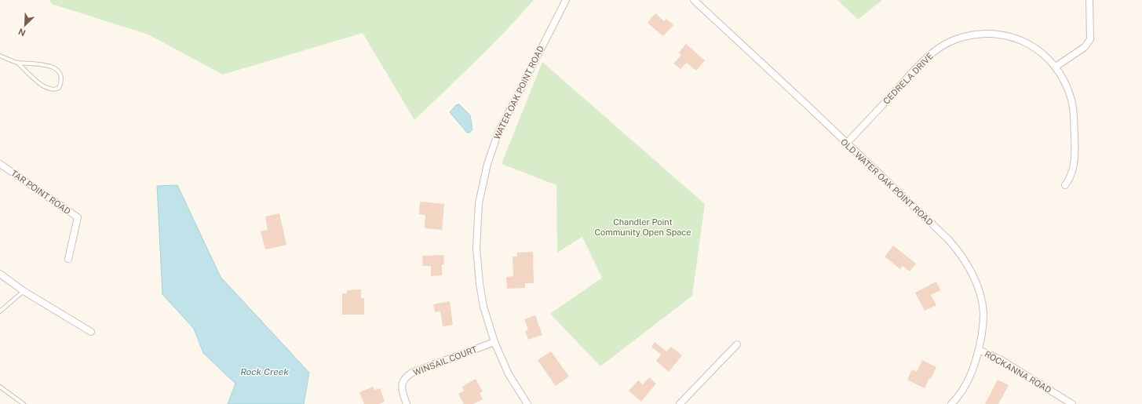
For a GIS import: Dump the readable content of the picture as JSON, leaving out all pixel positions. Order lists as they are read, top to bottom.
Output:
{
  "streets": {
    "street": [
      "CEDRELA DRIVE",
      "WATER OAK POINT ROAD",
      "OLD WATER OAK POINT ROAD",
      "TAR POINT ROAD",
      "WINSAIL COURT",
      "ROCKANNA ROAD"
    ]
  },
  "crossings": [
    ["CEDRELA DRIVE", "OLD WATER OAK POINT ROAD"],
    ["WATER OAK POINT ROAD", "WINSAIL COURT"],
    ["OLD WATER OAK POINT ROAD", "ROCKANNA ROAD"]
  ],
  "water": ["Rock Creek"],
  "parks": ["Chandler Point Community Open Space"],
  "north": "bottom left"
}
